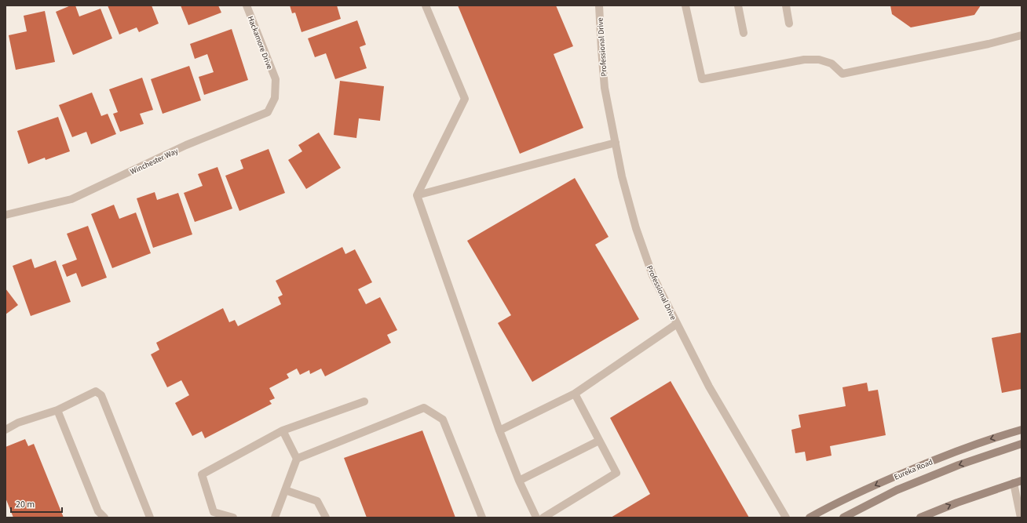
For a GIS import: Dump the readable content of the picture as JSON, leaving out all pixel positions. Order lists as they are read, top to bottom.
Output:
{
  "streets": {
    "main road": ["Eureka Road"],
    "street": ["Hackamore Drive", "Professional Drive", "Winchester Way"]
  },
  "crossings": [
    ["Hackamore Drive", "Winchester Way"]
  ],
  "scale_bar": "20 m"
}
